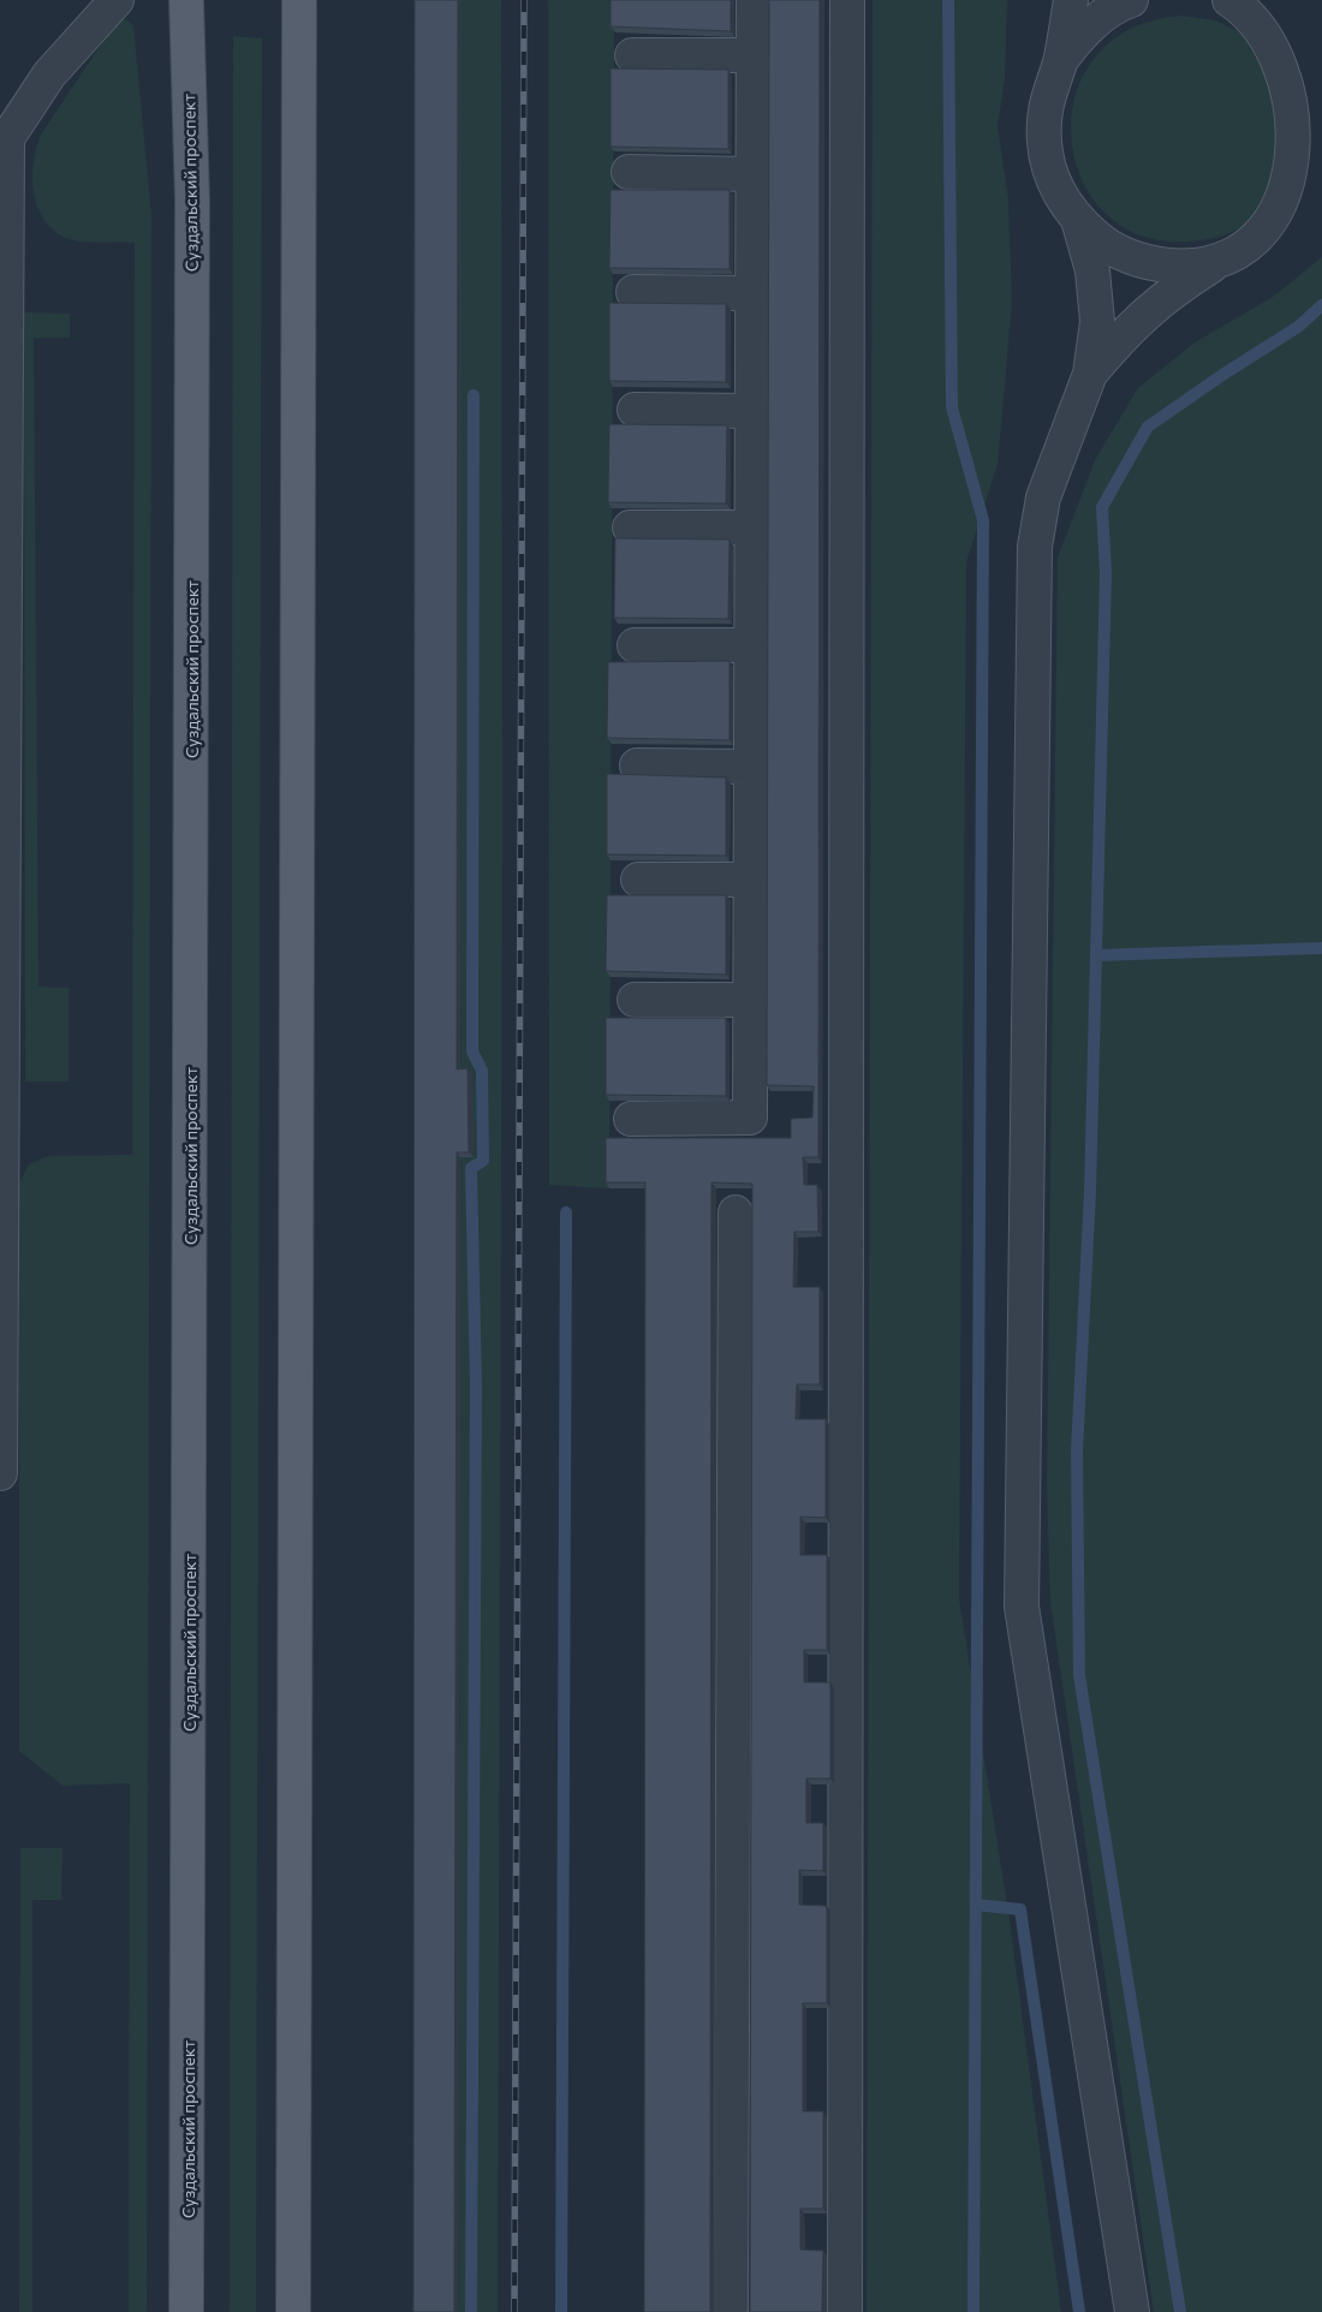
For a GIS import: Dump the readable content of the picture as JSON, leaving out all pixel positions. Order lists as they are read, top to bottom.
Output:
{
  "streets": {
    "main road": ["Суздальский проспект"]
  }
}
